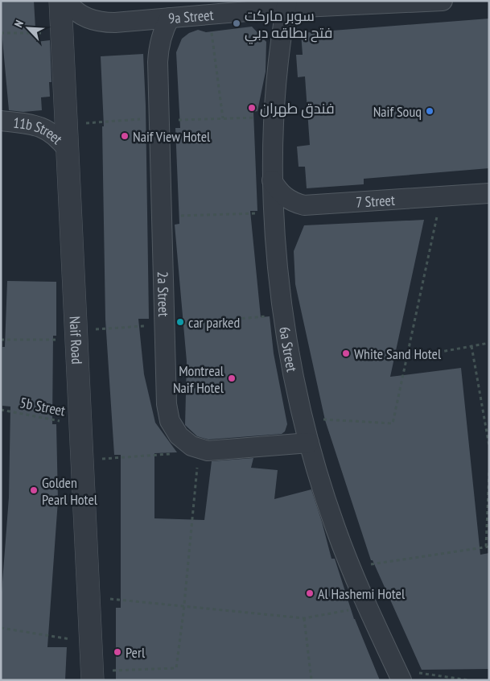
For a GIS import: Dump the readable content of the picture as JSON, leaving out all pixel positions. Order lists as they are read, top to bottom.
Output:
{
  "streets": {
    "street": [
      "9a Street",
      "11b Street",
      "7 Street",
      "2a Street",
      "Naif Road",
      "6a Street"
    ],
    "path": ["5b Street"]
  },
  "crossings": [
    ["9a Street", "2a Street"],
    ["9a Street", "6a Street"],
    ["11b Street", "Naif Road"],
    ["7 Street", "6a Street"],
    ["2a Street", "6a Street"],
    ["Naif Road", "5b Street"]
  ],
  "places": [
    "سوبر ماركت فتح بطاقه دبي",
    "فندق طهران",
    "Naif Souq",
    "Naif View Hotel",
    "car parked",
    "White Sand Hotel",
    "Montreal Naif Hotel",
    "Golden Pearl Hotel",
    "Al Hashemi Hotel",
    "Perl"
  ],
  "north": "top left"
}
